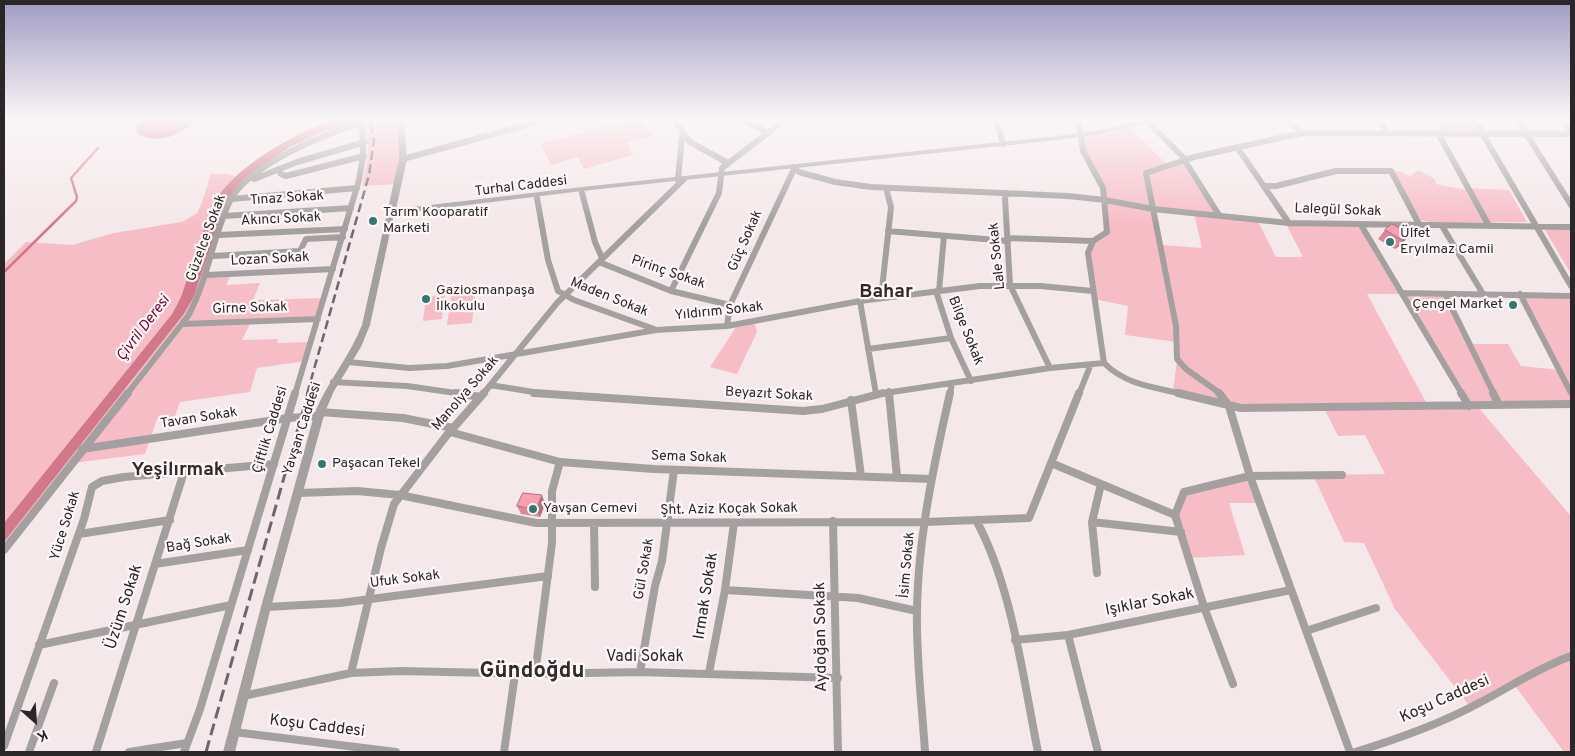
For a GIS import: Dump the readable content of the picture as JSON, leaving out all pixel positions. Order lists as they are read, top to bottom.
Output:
{
  "streets": {
    "street": [
      "Turhal Caddesi",
      "Tınaz Sokak",
      "Lalegül Sokak",
      "Akıncı Sokak",
      "Güzelce Sokak",
      "Güç Sokak",
      "Lale Sokak",
      "Lozan Sokak",
      "Pirinç Sokak",
      "Maden Sokak",
      "Girne Sokak",
      "Yıldırım Sokak",
      "Bilge Sokak",
      "Manolya Sokak",
      "Beyazıt Sokak",
      "Tavan Sokak",
      "Yavşan Caddesi",
      "Çiftlik Caddesi",
      "Sema Sokak",
      "Şht. Aziz Koçak Sokak",
      "Yüce Sokak",
      "Bağ Sokak",
      "İsim Sokak",
      "Gül Sokak",
      "Ufuk Sokak",
      "Irmak Sokak",
      "Işıklar Sokak",
      "Üzüm Sokak",
      "Aydoğan Sokak",
      "Vadi Sokak",
      "Koşu Caddesi"
    ]
  },
  "crossings": [
    ["Turhal Caddesi", "Lalegül Sokak"],
    ["Turhal Caddesi", "Güç Sokak"],
    ["Turhal Caddesi", "Maden Sokak"],
    ["Turhal Caddesi", "Manolya Sokak"],
    ["Turhal Caddesi", "Yavşan Caddesi"],
    ["Tınaz Sokak", "Güzelce Sokak"],
    ["Tınaz Sokak", "Çiftlik Caddesi"],
    ["Lalegül Sokak", "Güç Sokak"],
    ["Lalegül Sokak", "Lale Sokak"],
    ["Akıncı Sokak", "Güzelce Sokak"],
    ["Akıncı Sokak", "Çiftlik Caddesi"],
    ["Güzelce Sokak", "Lozan Sokak"],
    ["Güzelce Sokak", "Girne Sokak"],
    ["Güzelce Sokak", "Tavan Sokak"],
    ["Güç Sokak", "Pirinç Sokak"],
    ["Güç Sokak", "Yıldırım Sokak"],
    ["Lale Sokak", "Yıldırım Sokak"],
    ["Lale Sokak", "Beyazıt Sokak"],
    ["Lozan Sokak", "Çiftlik Caddesi"],
    ["Pirinç Sokak", "Manolya Sokak"],
    ["Maden Sokak", "Yıldırım Sokak"],
    ["Maden Sokak", "Manolya Sokak"],
    ["Girne Sokak", "Çiftlik Caddesi"],
    ["Yıldırım Sokak", "Bilge Sokak"],
    ["Yıldırım Sokak", "Manolya Sokak"],
    ["Yıldırım Sokak", "Yavşan Caddesi"],
    ["Bilge Sokak", "Beyazıt Sokak"],
    ["Manolya Sokak", "Beyazıt Sokak"],
    ["Manolya Sokak", "Sema Sokak"],
    ["Manolya Sokak", "Şht. Aziz Koçak Sokak"],
    ["Manolya Sokak", "Ufuk Sokak"],
    ["Manolya Sokak", "Vadi Sokak"],
    ["Beyazıt Sokak", "İsim Sokak"],
    ["Tavan Sokak", "Yavşan Caddesi"],
    ["Tavan Sokak", "Çiftlik Caddesi"],
    ["Tavan Sokak", "Sema Sokak"],
    ["Yavşan Caddesi", "Sema Sokak"],
    ["Yavşan Caddesi", "Şht. Aziz Koçak Sokak"],
    ["Yavşan Caddesi", "Ufuk Sokak"],
    ["Yavşan Caddesi", "Vadi Sokak"],
    ["Yavşan Caddesi", "Koşu Caddesi"],
    ["Çiftlik Caddesi", "Yüce Sokak"],
    ["Çiftlik Caddesi", "Bağ Sokak"],
    ["Sema Sokak", "İsim Sokak"],
    ["Sema Sokak", "Gül Sokak"],
    ["Şht. Aziz Koçak Sokak", "İsim Sokak"],
    ["Şht. Aziz Koçak Sokak", "Gül Sokak"],
    ["Şht. Aziz Koçak Sokak", "Irmak Sokak"],
    ["Şht. Aziz Koçak Sokak", "Aydoğan Sokak"],
    ["Yüce Sokak", "Üzüm Sokak"],
    ["Bağ Sokak", "Üzüm Sokak"],
    ["Gül Sokak", "Vadi Sokak"],
    ["Irmak Sokak", "Vadi Sokak"],
    ["Aydoğan Sokak", "Vadi Sokak"]
  ],
  "districts": ["Bahar", "Yeşilırmak", "Gündoğdu"],
  "water": ["Çivril Deresi"],
  "places": [
    "Tarım Kooparatif Marketi",
    "Ülfet Eryılmaz Camii",
    "Gaziosmanpaşa İlkokulu",
    "Çengel Market",
    "Paşacan Tekel",
    "Yavşan Cemevi"
  ],
  "north": "bottom right"
}
